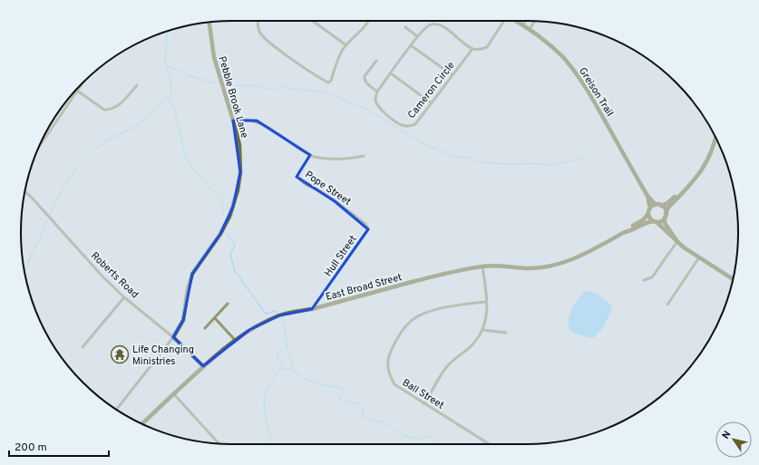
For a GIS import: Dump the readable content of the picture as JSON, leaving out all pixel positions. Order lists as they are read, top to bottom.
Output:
{
  "streets": {
    "street": [
      "Cameron Circle",
      "Greison Trail",
      "Pebble Brook Lane",
      "Pope Street",
      "Hull Street",
      "Roberts Road",
      "East Broad Street",
      "Ball Street"
    ]
  },
  "crossings": [
    ["Greison Trail", "East Broad Street"],
    ["Pebble Brook Lane", "Roberts Road"],
    ["Pope Street", "Hull Street"],
    ["Hull Street", "East Broad Street"],
    ["Roberts Road", "East Broad Street"]
  ],
  "places": {
    "temple": ["Life Changing Ministries"]
  },
  "scale_bar": "200 m",
  "north": "top left"
}
